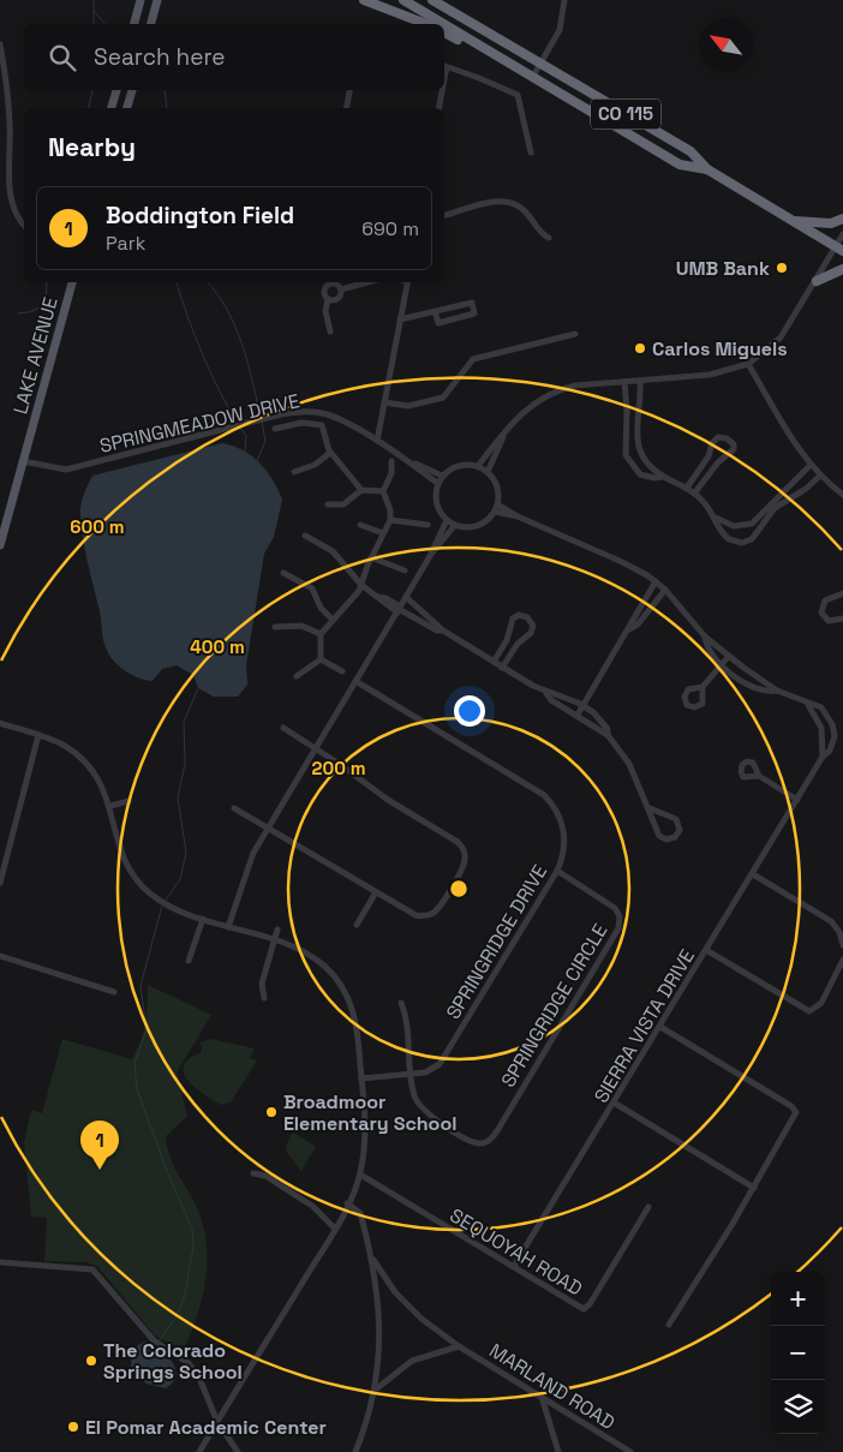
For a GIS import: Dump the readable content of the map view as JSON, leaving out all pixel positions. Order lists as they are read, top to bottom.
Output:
{
  "streets": {
    "highway": ["CO 115"],
    "main road": ["LAKE AVENUE"],
    "street": [
      "SPRINGMEADOW DRIVE",
      "SPRINGRIDGE DRIVE",
      "SPRINGRIDGE CIRCLE",
      "SIERRA VISTA DRIVE",
      "SEQUOYAH ROAD",
      "MARLAND ROAD"
    ]
  },
  "crossings": [
    ["LAKE AVENUE", "SPRINGMEADOW DRIVE"],
    ["SPRINGRIDGE DRIVE", "SPRINGRIDGE CIRCLE"],
    ["SIERRA VISTA DRIVE", "SEQUOYAH ROAD"]
  ],
  "places": [
    "UMB Bank",
    "Carlos Miguels",
    "Broadmoor Elementary School",
    "The Colorado Springs School",
    "El Pomar Academic Center"
  ],
  "north": "top left",
  "page": {
    "search": "Search here",
    "heading": "Nearby",
    "list": [
      {
        "mark": "1",
        "name": "Boddington Field",
        "note": "Park",
        "value": "690 m"
      }
    ],
    "pins": "1",
    "map_buttons": ["+", "−"]
  },
  "rings": ["600 m", "400 m", "200 m"]
}
